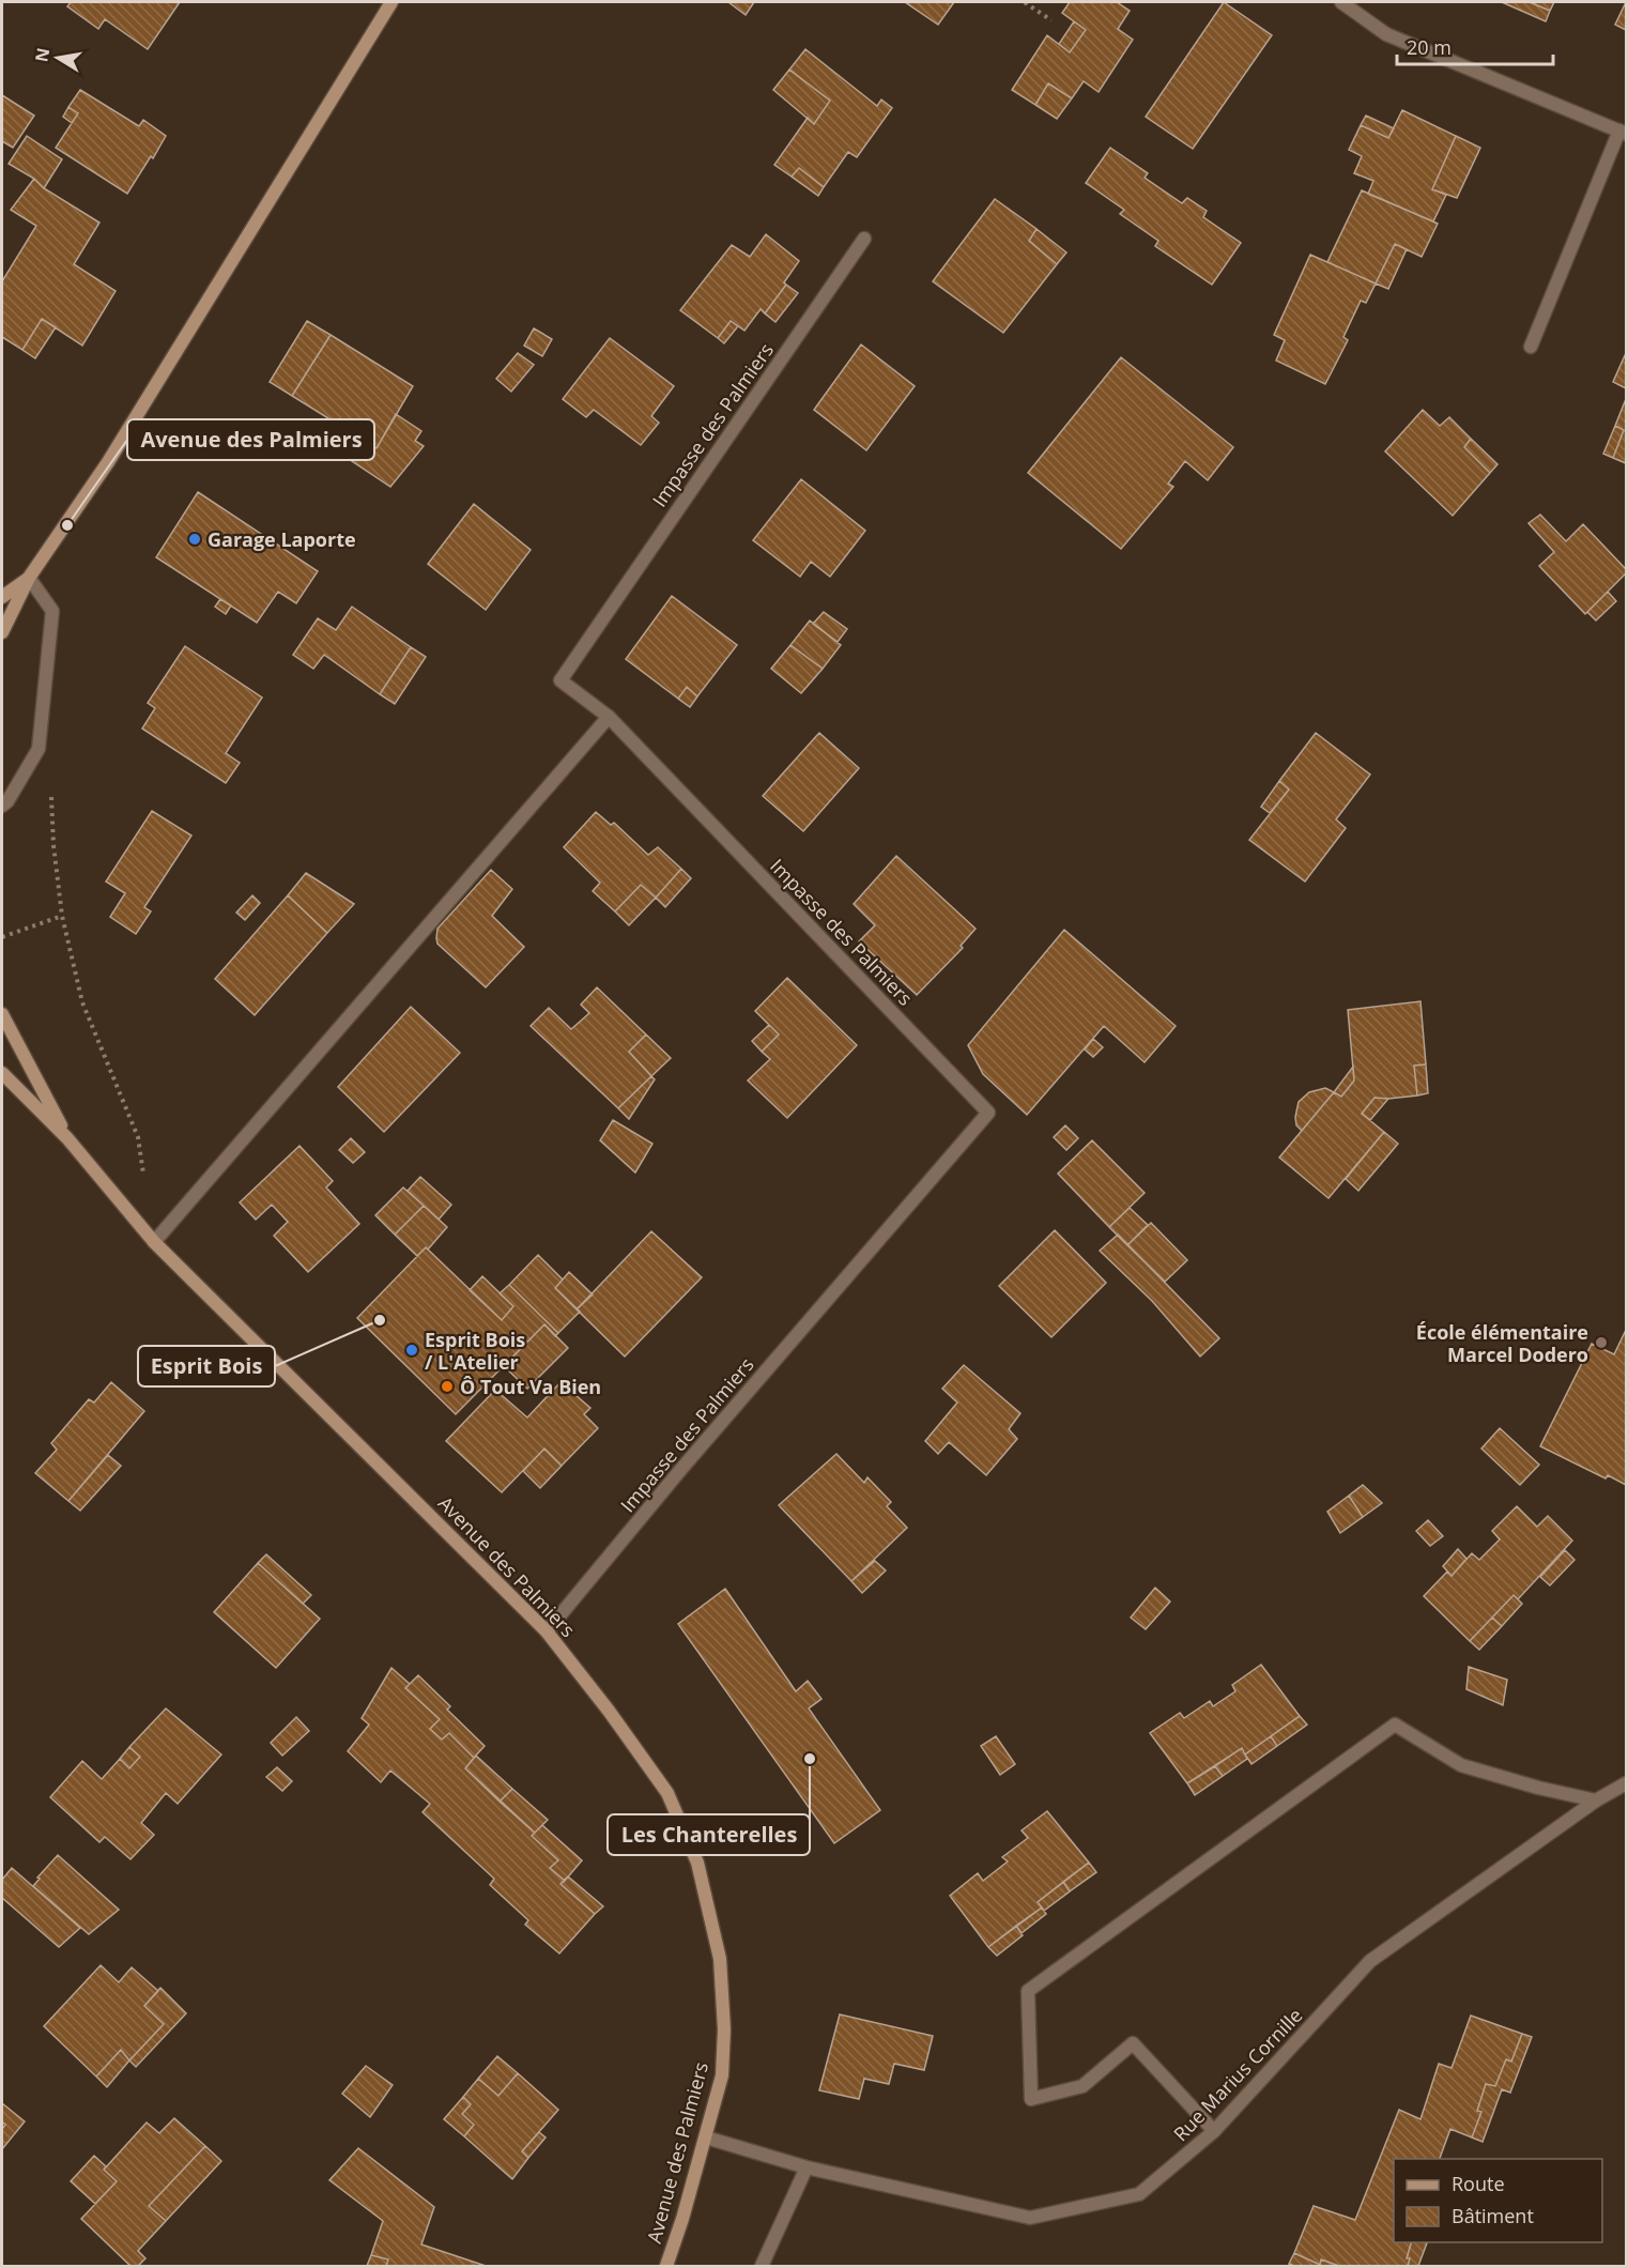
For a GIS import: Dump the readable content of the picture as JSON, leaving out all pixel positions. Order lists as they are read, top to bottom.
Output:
{
  "streets": {
    "main road": ["Avenue des Palmiers"],
    "street": ["Impasse des Palmiers", "Rue Marius Cornille"]
  },
  "crossings": [
    ["Impasse des Palmiers", "Avenue des Palmiers"],
    ["Avenue des Palmiers", "Rue Marius Cornille"]
  ],
  "places": [
    "Avenue des Palmiers",
    "Garage Laporte",
    "Esprit Bois",
    "École élémentaire Marcel Dodero",
    "Esprit Bois / L'Atelier",
    "Ô Tout Va Bien",
    "Les Chanterelles"
  ],
  "legend": ["Route", "Bâtiment"],
  "scale_bar": "20 m",
  "north": "left"
}
